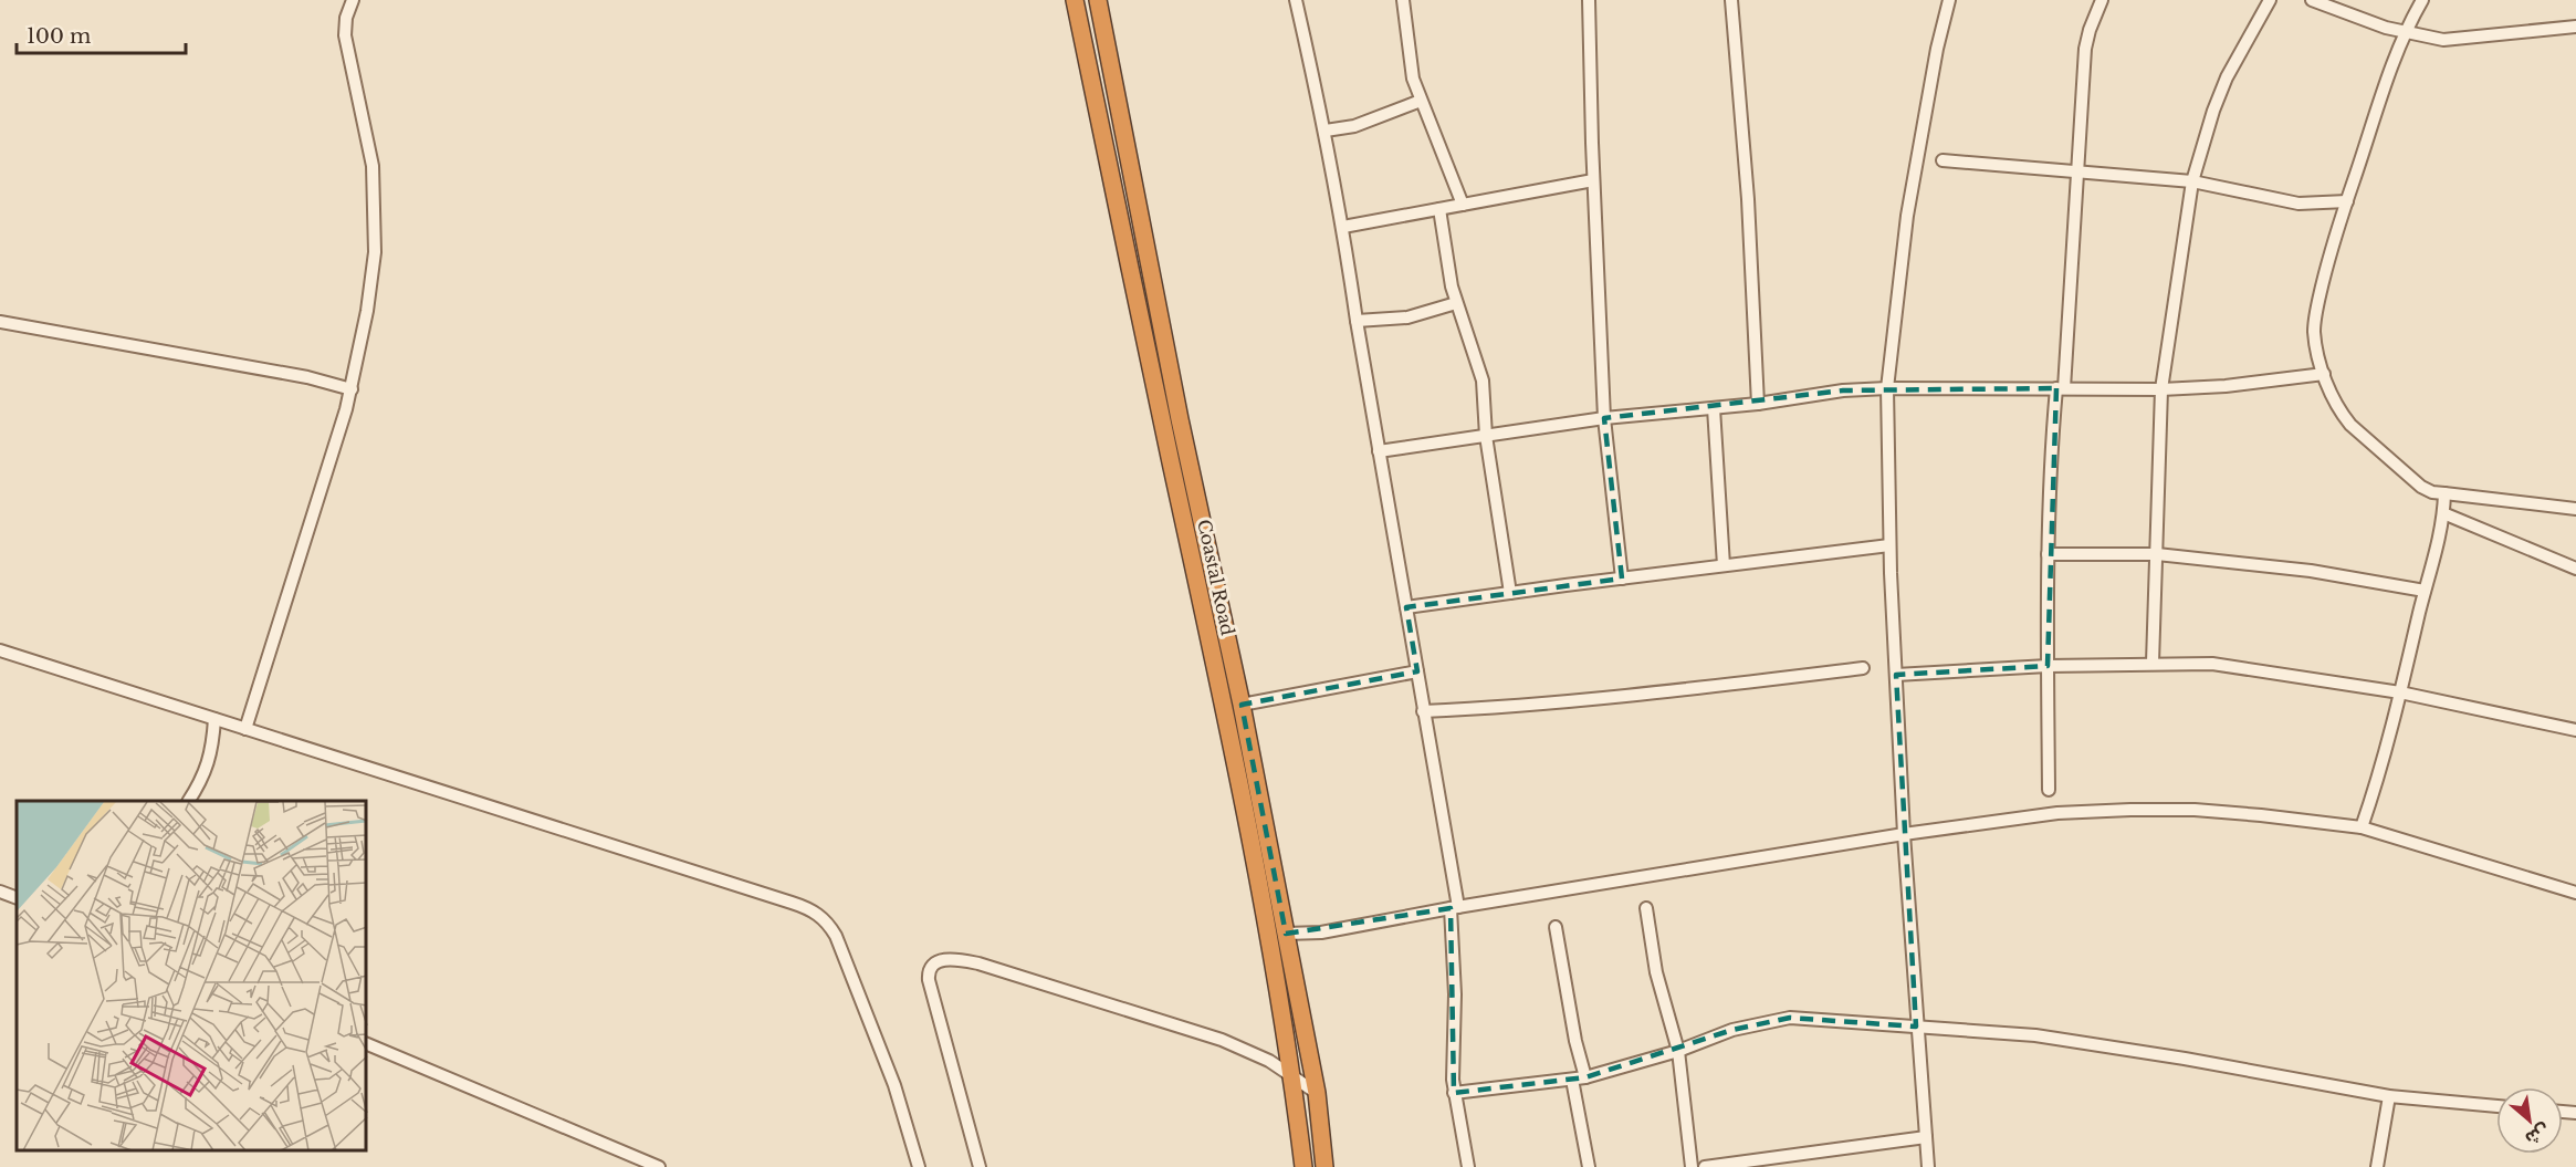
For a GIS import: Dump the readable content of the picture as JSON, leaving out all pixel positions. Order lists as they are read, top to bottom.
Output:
{
  "streets": {
    "highway": ["Coastal Road"]
  },
  "scale_bar": "100 m",
  "north": "bottom right"
}
